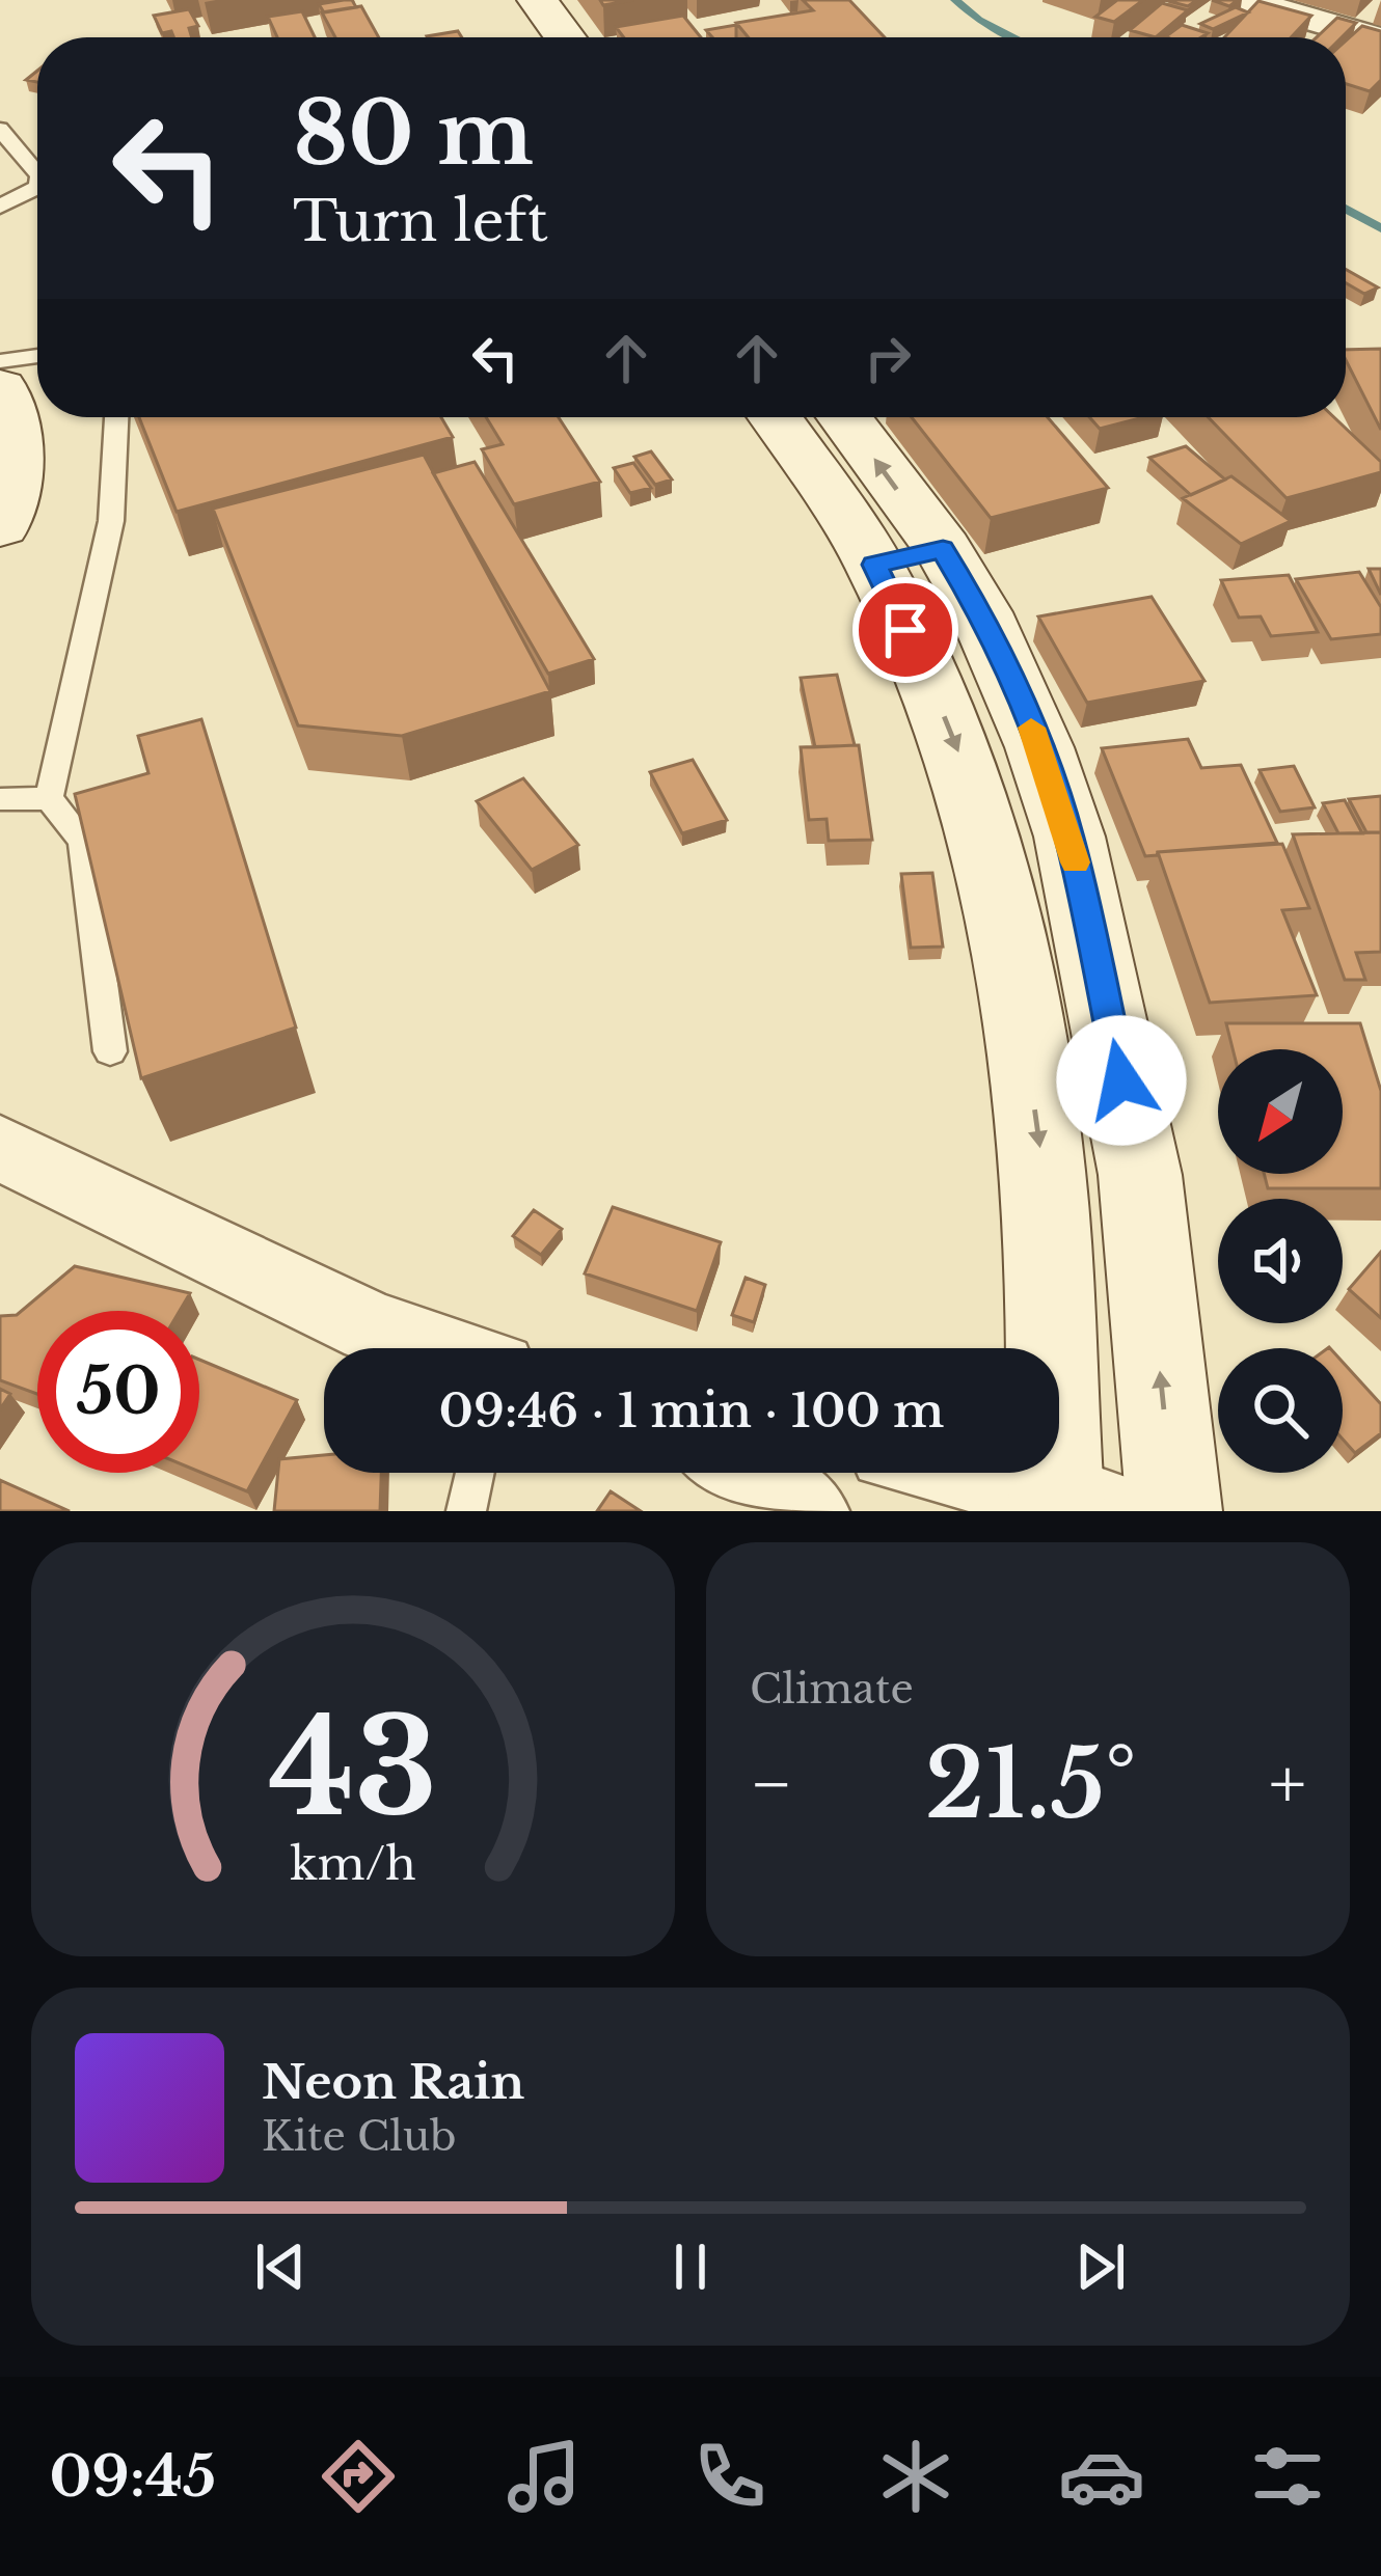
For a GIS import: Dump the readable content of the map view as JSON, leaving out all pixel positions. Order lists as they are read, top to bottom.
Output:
{
  "north": "bottom left",
  "page": {
    "turn": ["80 m", "Turn left"],
    "limit": "50",
    "trip": "09:46 · 1 min · 100 m",
    "tile": "Climate",
    "heat": ["−", "21.5°", "+"],
    "song": ["Neon Rain", "Kite Club"],
    "tabs": "09:45",
    "gauge": ["43", "km/h"]
  }
}
